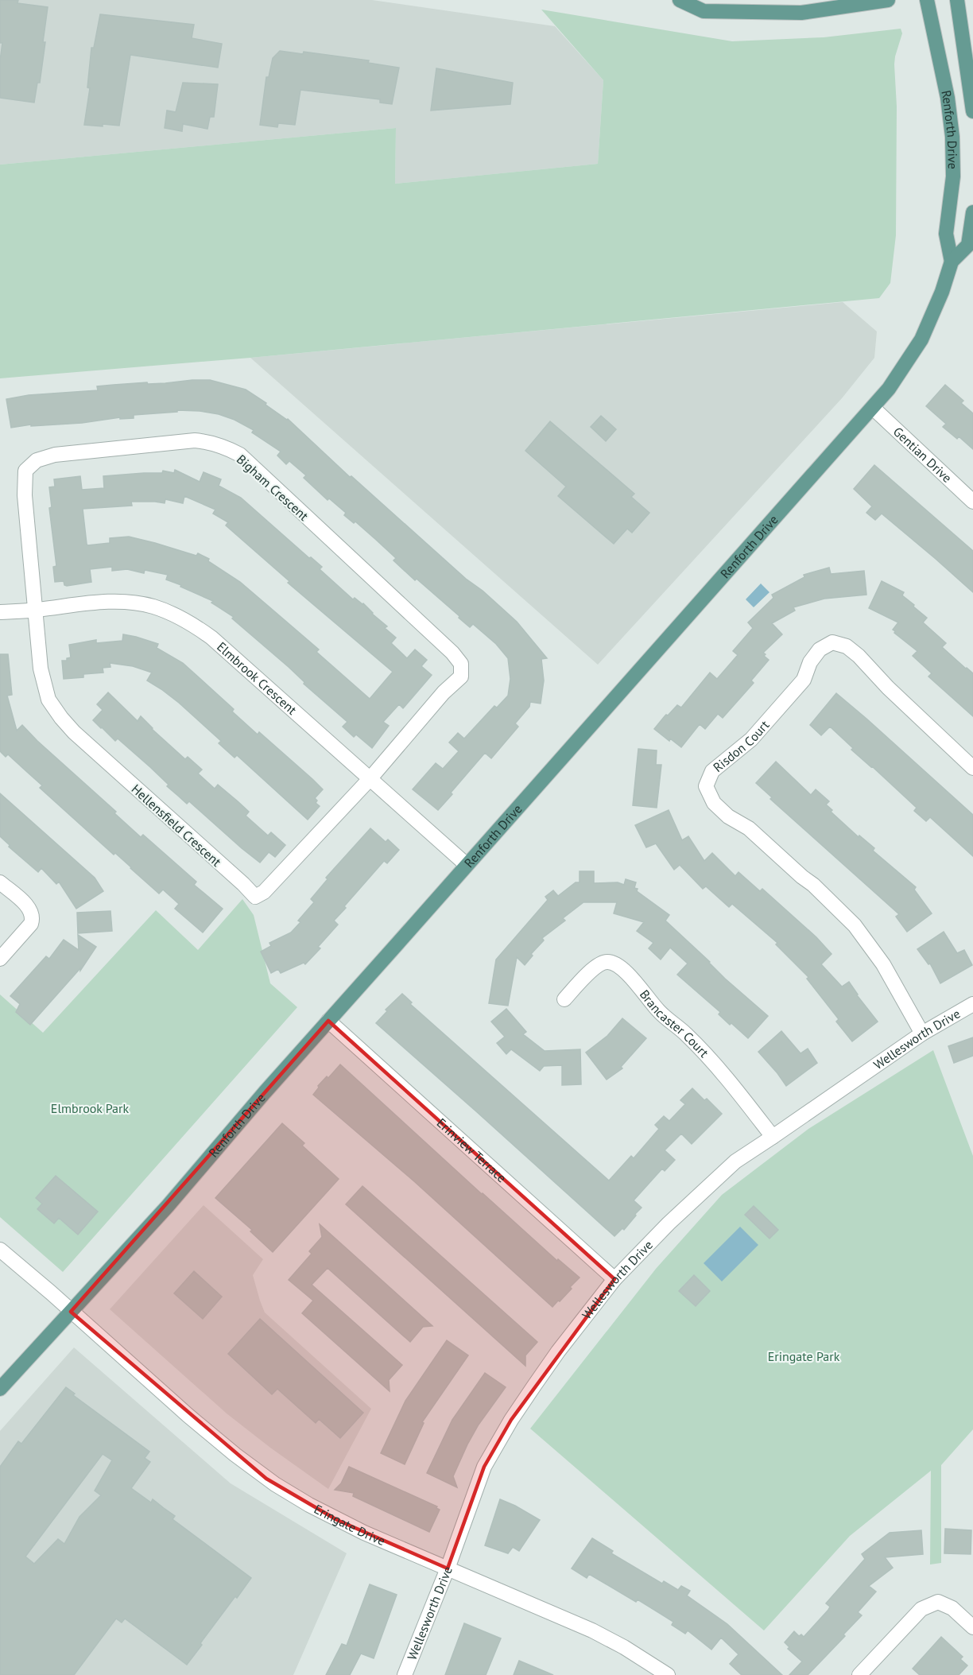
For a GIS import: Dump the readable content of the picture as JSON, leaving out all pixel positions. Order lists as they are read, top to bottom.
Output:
{
  "streets": {
    "main road": ["Renforth Drive"],
    "street": [
      "Gentian Drive",
      "Bigham Crescent",
      "Elmbrook Crescent",
      "Risdon Court",
      "Hellensfield Crescent",
      "Brancaster Court",
      "Wellesworth Drive",
      "Erinview Terrace",
      "Eringate Drive"
    ]
  },
  "crossings": [
    ["Renforth Drive", "Gentian Drive"],
    ["Renforth Drive", "Elmbrook Crescent"],
    ["Renforth Drive", "Erinview Terrace"],
    ["Renforth Drive", "Eringate Drive"],
    ["Bigham Crescent", "Elmbrook Crescent"],
    ["Bigham Crescent", "Hellensfield Crescent"],
    ["Elmbrook Crescent", "Hellensfield Crescent"],
    ["Risdon Court", "Wellesworth Drive"],
    ["Brancaster Court", "Wellesworth Drive"],
    ["Wellesworth Drive", "Erinview Terrace"],
    ["Wellesworth Drive", "Eringate Drive"]
  ],
  "parks": ["Elmbrook Park", "Eringate Park"]
}
